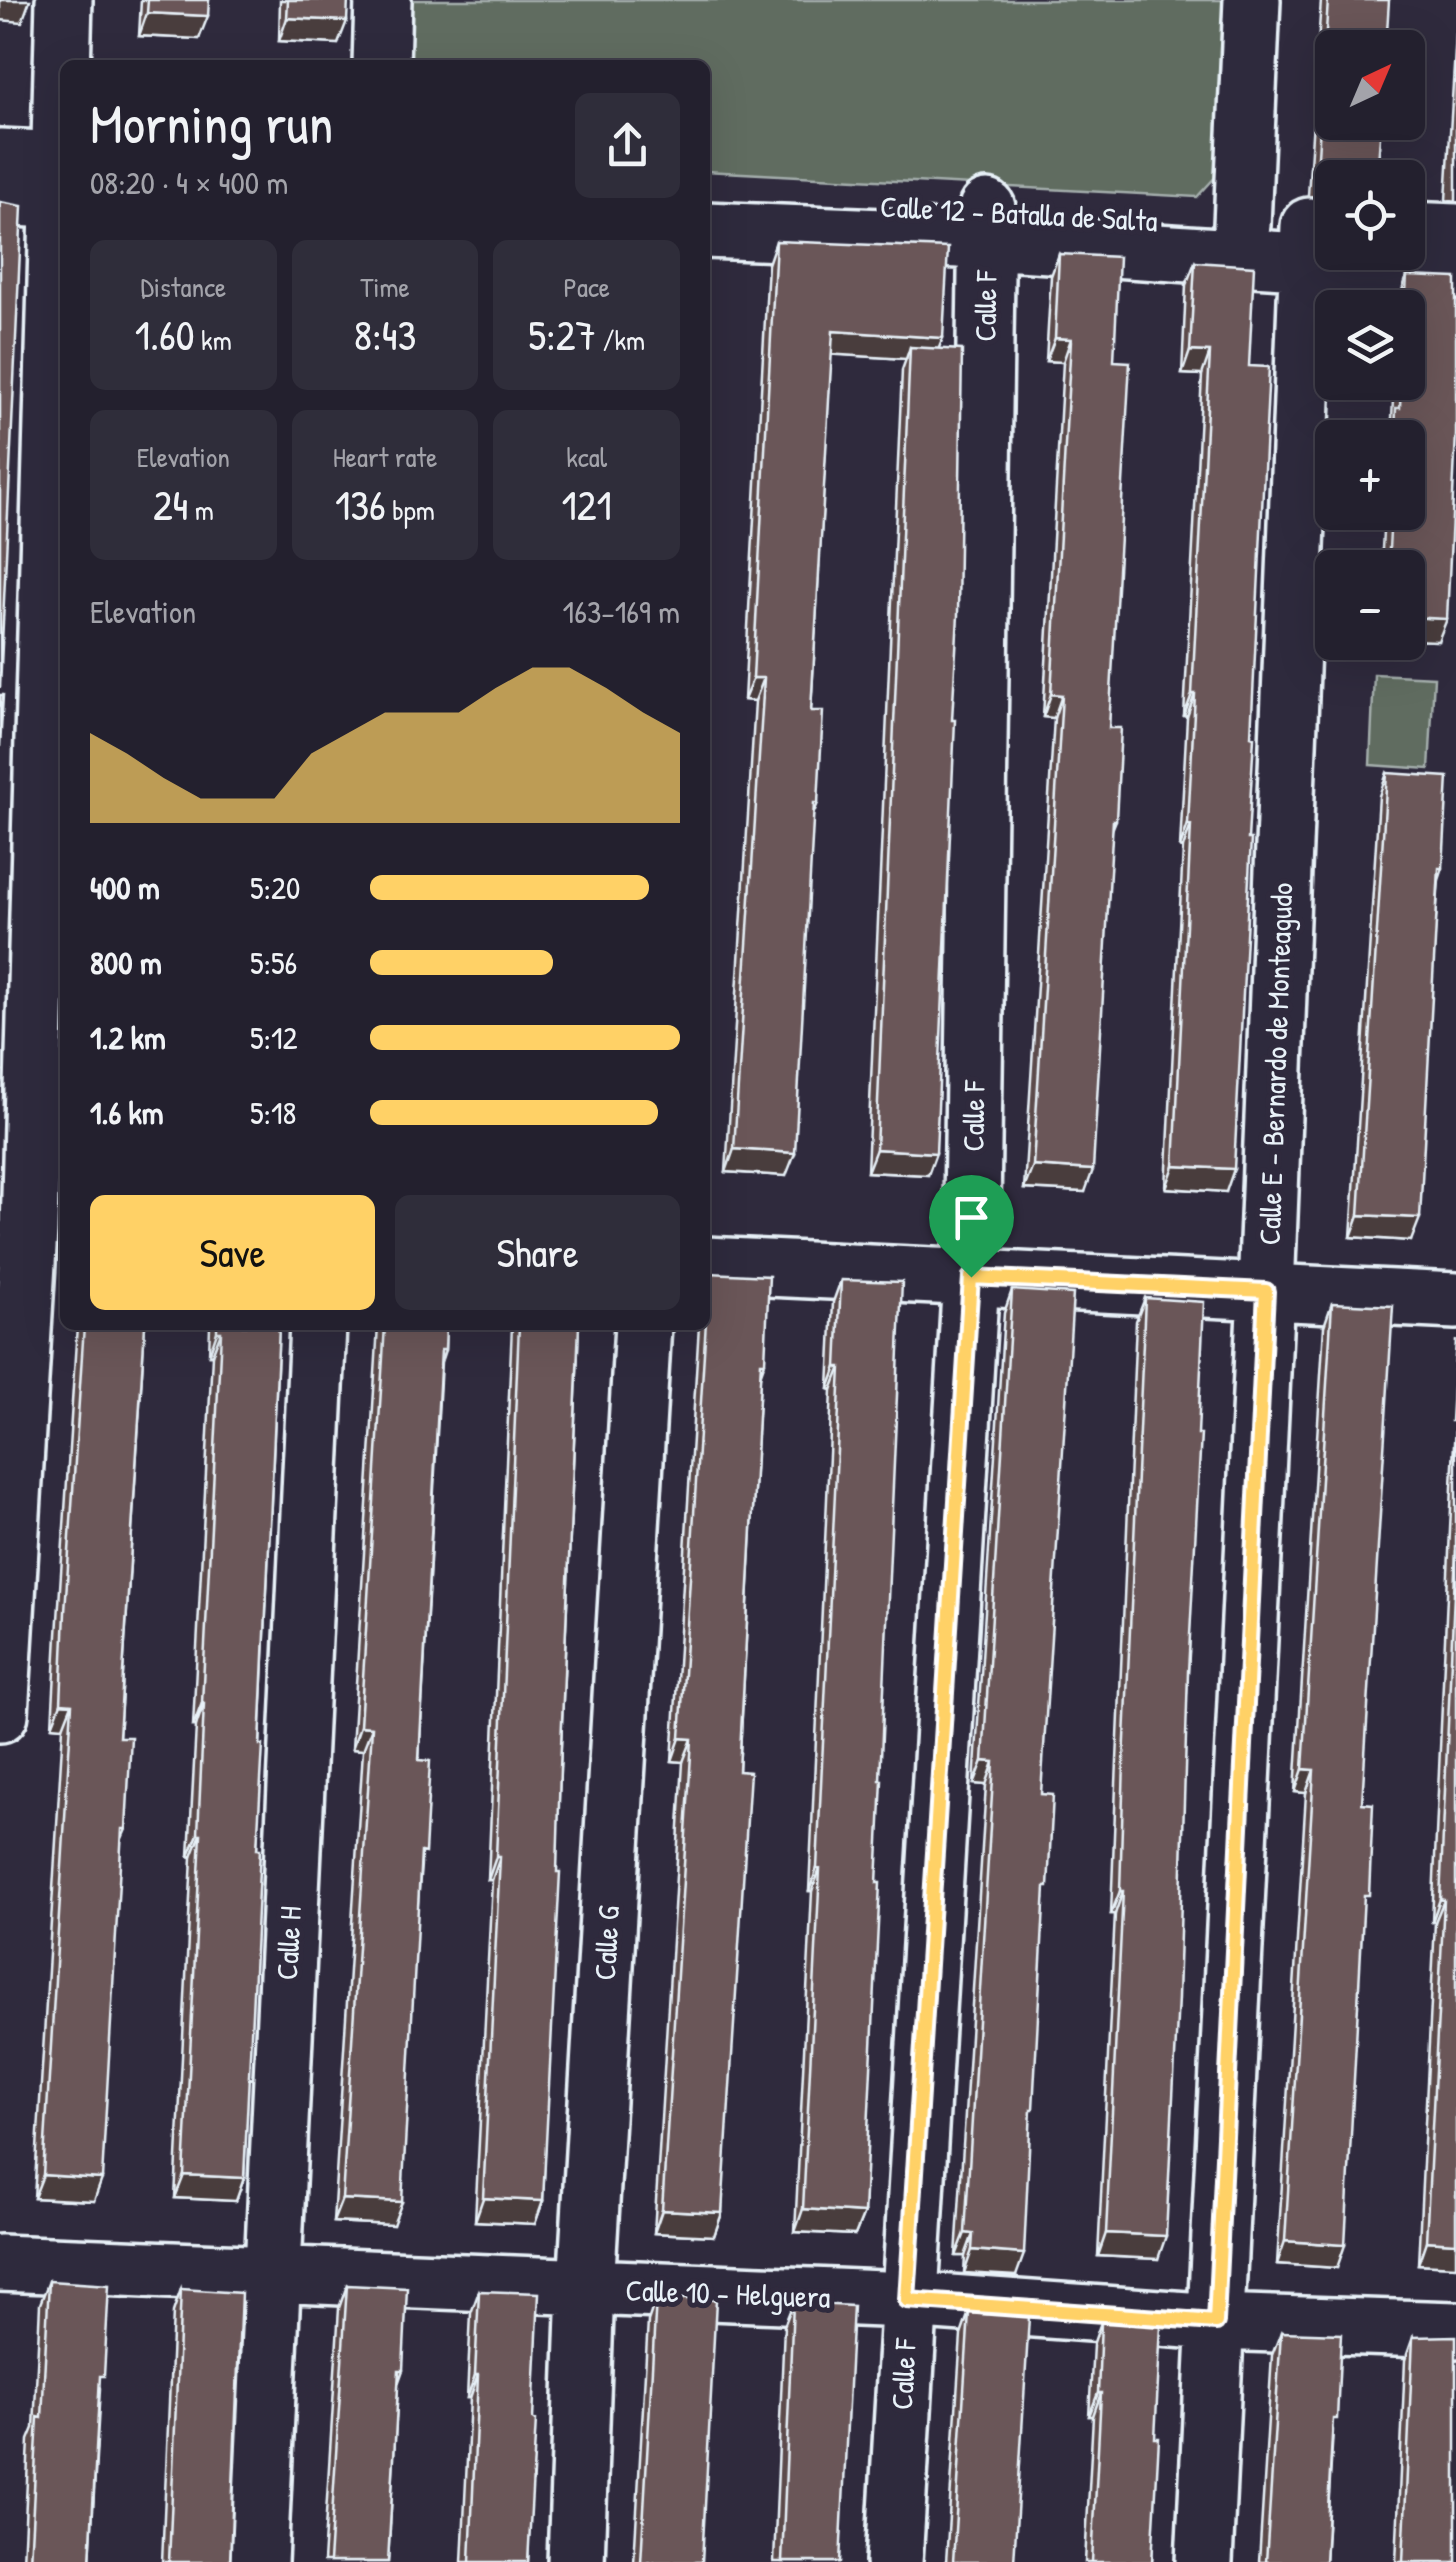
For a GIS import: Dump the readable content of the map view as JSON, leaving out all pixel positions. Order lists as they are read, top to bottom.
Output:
{
  "streets": {
    "street": [
      "Calle 12 - Batalla de Salta",
      "Calle F",
      "Calle E - Bernardo de Monteagudo",
      "Calle H",
      "Calle G",
      "Calle 10 - Helguera"
    ]
  },
  "crossings": [
    ["Calle 12 - Batalla de Salta", "Calle F"],
    ["Calle F", "Calle 10 - Helguera"],
    ["Calle E - Bernardo de Monteagudo", "Calle 10 - Helguera"],
    ["Calle H", "Calle 10 - Helguera"],
    ["Calle G", "Calle 10 - Helguera"]
  ],
  "north": "top right",
  "page": {
    "map_buttons": ["+", "−"],
    "heading": ["Morning run", "08:20 · 4 × 400 m"],
    "stats": [
      ["Distance", "1.60 km"],
      ["Time", "8:43"],
      ["Pace", "5:27 /km"],
      ["Elevation", "24 m"],
      ["Heart rate", "136 bpm"],
      ["kcal", "121"]
    ],
    "chart": ["Elevation", "163–169 m"],
    "list": [
      {
        "name": "400 m",
        "note": "5:20"
      },
      {
        "name": "800 m",
        "note": "5:56"
      },
      {
        "name": "1.2 km",
        "note": "5:12"
      },
      {
        "name": "1.6 km",
        "note": "5:18"
      }
    ],
    "buttons": ["Save", "Share"]
  }
}
